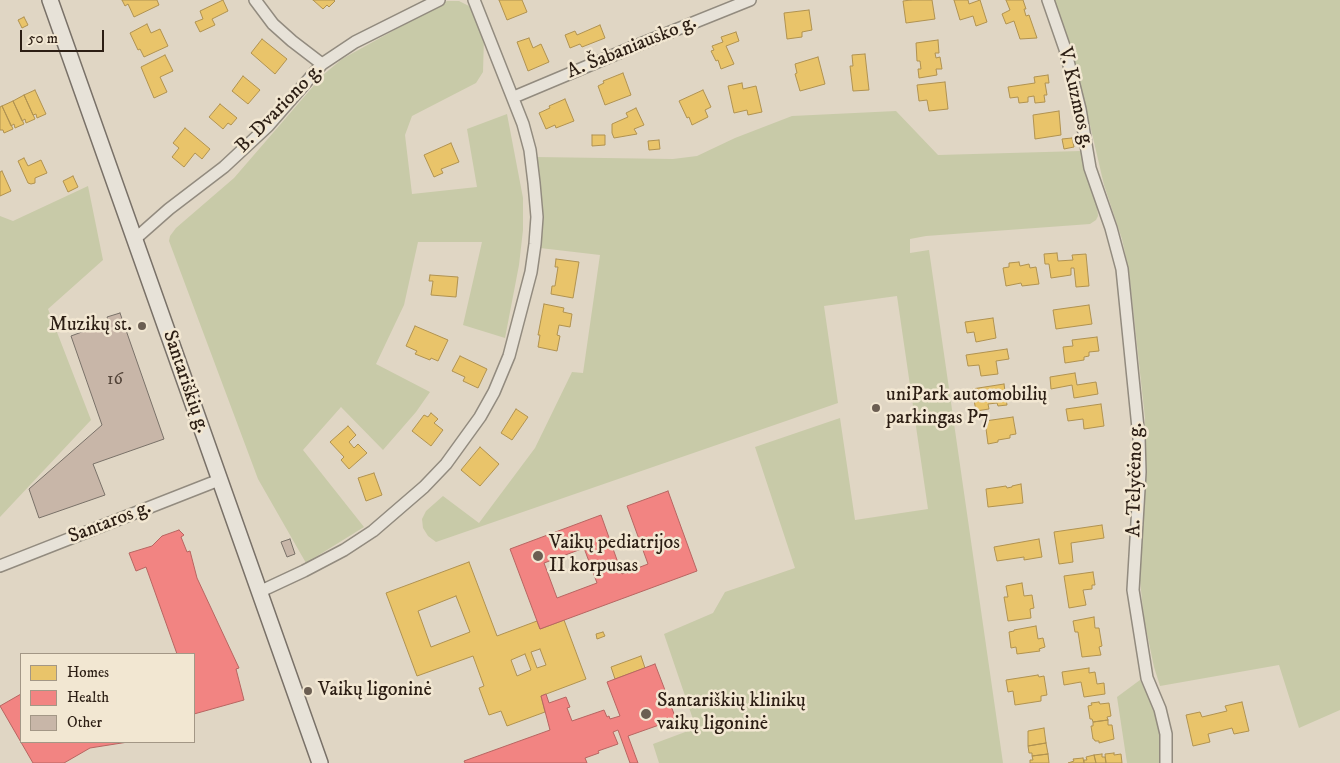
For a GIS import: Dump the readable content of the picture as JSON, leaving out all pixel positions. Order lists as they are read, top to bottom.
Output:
{
  "streets": {
    "main road": ["Santariškių g."],
    "street": [
      "A. Šabaniausko g.",
      "V. Kuzmos g.",
      "B. Dvariono g.",
      "A. Telyčėno g.",
      "Santaros g."
    ]
  },
  "crossings": [
    ["V. Kuzmos g.", "A. Telyčėno g."],
    ["B. Dvariono g.", "Santariškių g."],
    ["Santariškių g.", "Santaros g."]
  ],
  "places": [
    "Muzikų st.",
    "uniPark automobilių parkingas P7",
    "Vaikų pediatrijos II korpusas",
    "Vaikų ligoninė",
    "Santariškių klinikų vaikų ligoninė"
  ],
  "house_numbers": ["16"],
  "legend": ["Homes", "Health", "Other"],
  "scale_bar": "50 m"
}
